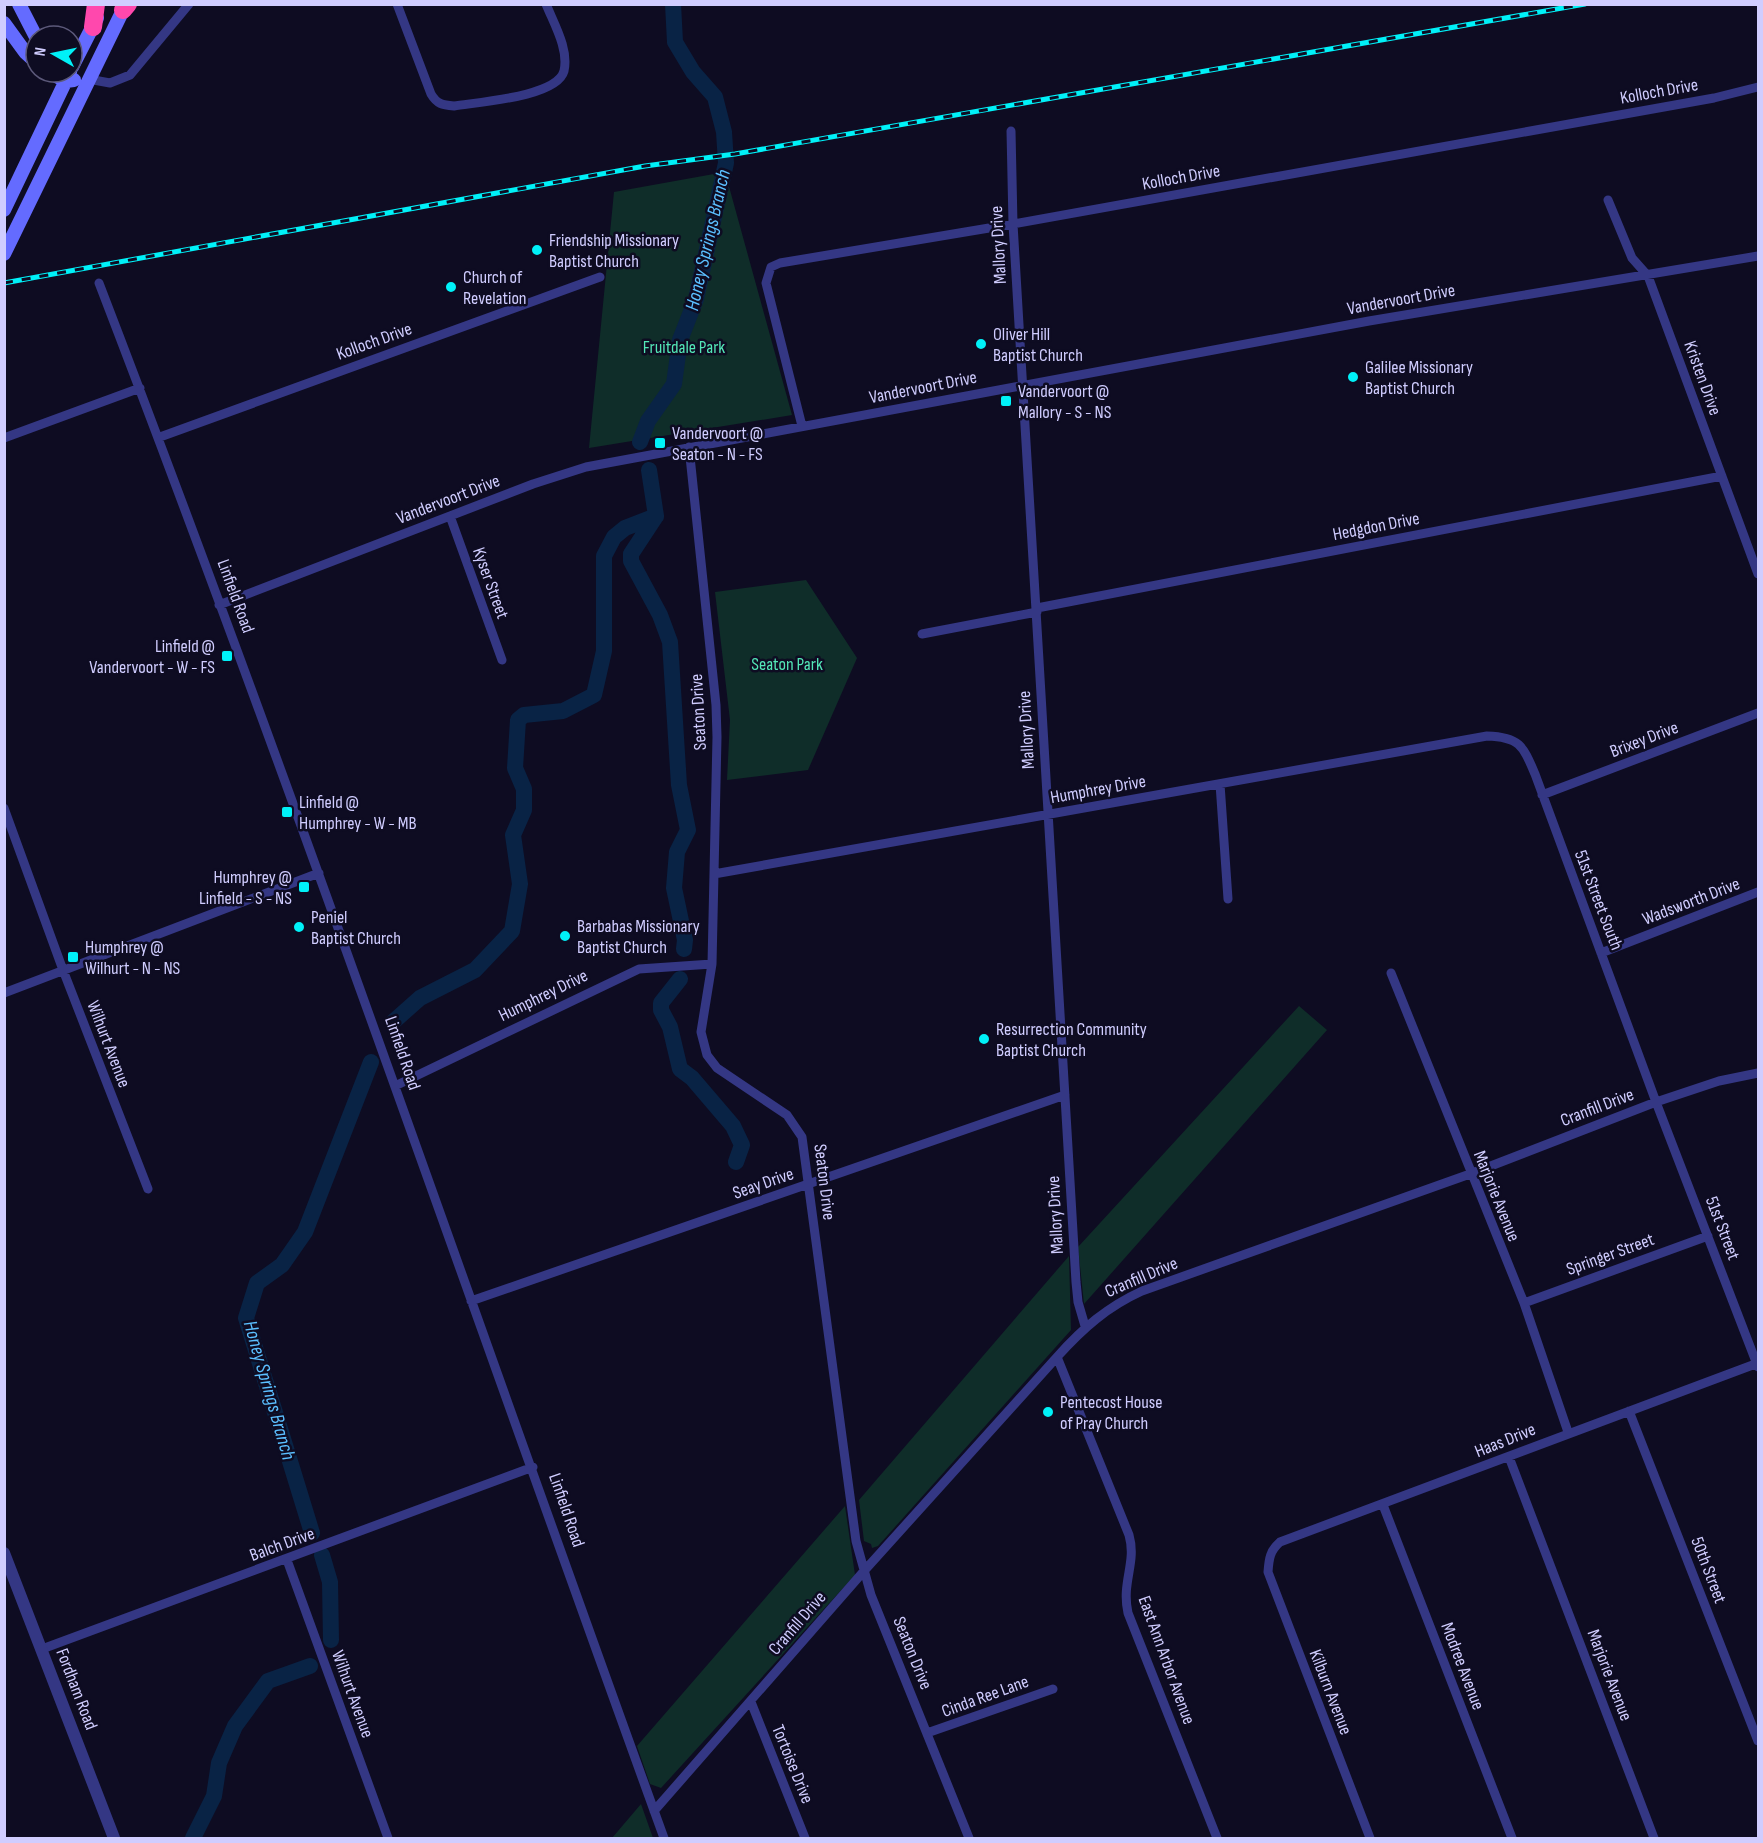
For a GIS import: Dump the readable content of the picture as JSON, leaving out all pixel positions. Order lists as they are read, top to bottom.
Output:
{
  "streets": {
    "street": [
      "Kolloch Drive",
      "Mallory Drive",
      "Vandervoort Drive",
      "Kristen Drive",
      "Hedgdon Drive",
      "Kyser Street",
      "Linfield Road",
      "Seaton Drive",
      "Brixey Drive",
      "Humphrey Drive",
      "51st Street South",
      "Wadsworth Drive",
      "Wilhurt Avenue",
      "Cranfill Drive",
      "Seay Drive",
      "Marjorie Avenue",
      "51st Street",
      "Springer Street",
      "Haas Drive",
      "Balch Drive",
      "50th Street",
      "East Ann Arbor Avenue",
      "Modree Avenue",
      "Fordham Road",
      "Kilburn Avenue",
      "Cinda Ree Lane",
      "Tortoise Drive"
    ]
  },
  "crossings": [
    ["Kolloch Drive", "Mallory Drive"],
    ["Kolloch Drive", "Vandervoort Drive"],
    ["Kolloch Drive", "Linfield Road"],
    ["Mallory Drive", "Vandervoort Drive"],
    ["Mallory Drive", "Hedgdon Drive"],
    ["Mallory Drive", "Humphrey Drive"],
    ["Mallory Drive", "Cranfill Drive"],
    ["Mallory Drive", "Seay Drive"],
    ["Vandervoort Drive", "Kristen Drive"],
    ["Vandervoort Drive", "Kyser Street"],
    ["Vandervoort Drive", "Linfield Road"],
    ["Vandervoort Drive", "Seaton Drive"],
    ["Kristen Drive", "Hedgdon Drive"],
    ["Linfield Road", "Humphrey Drive"],
    ["Linfield Road", "Cranfill Drive"],
    ["Linfield Road", "Seay Drive"],
    ["Linfield Road", "Balch Drive"],
    ["Seaton Drive", "Humphrey Drive"],
    ["Seaton Drive", "Cranfill Drive"],
    ["Seaton Drive", "Seay Drive"],
    ["Seaton Drive", "Cinda Ree Lane"],
    ["Brixey Drive", "51st Street South"],
    ["Humphrey Drive", "51st Street South"],
    ["51st Street South", "Wadsworth Drive"],
    ["51st Street South", "Cranfill Drive"],
    ["51st Street South", "51st Street"],
    ["Wilhurt Avenue", "Balch Drive"],
    ["Cranfill Drive", "Marjorie Avenue"],
    ["Cranfill Drive", "51st Street"],
    ["Cranfill Drive", "East Ann Arbor Avenue"],
    ["Cranfill Drive", "Tortoise Drive"],
    ["Marjorie Avenue", "Springer Street"],
    ["Marjorie Avenue", "Haas Drive"],
    ["51st Street", "Springer Street"],
    ["51st Street", "Haas Drive"],
    ["Haas Drive", "50th Street"],
    ["Haas Drive", "Modree Avenue"],
    ["Haas Drive", "Kilburn Avenue"],
    ["Balch Drive", "Fordham Road"]
  ],
  "water": ["Honey Springs Branch"],
  "parks": ["Fruitdale Park", "Seaton Park"],
  "places": {
    "other": [
      "Friendship Missionary Baptist Church",
      "Church of Revelation",
      "Oliver Hill Baptist Church",
      "Galilee Missionary Baptist Church",
      "Peniel Baptist Church",
      "Barbabas Missionary Baptist Church",
      "Resurrection Community Baptist Church",
      "Pentecost House of Pray Church"
    ],
    "transit": [
      "Vandervoort @ Mallory - S - NS",
      "Vandervoort @ Seaton - N - FS",
      "Linfield @ Vandervoort - W - FS",
      "Linfield @ Humphrey - W - MB",
      "Humphrey @ Linfield - S - NS",
      "Humphrey @ Wilhurt - N - NS"
    ]
  },
  "north": "left"
}
